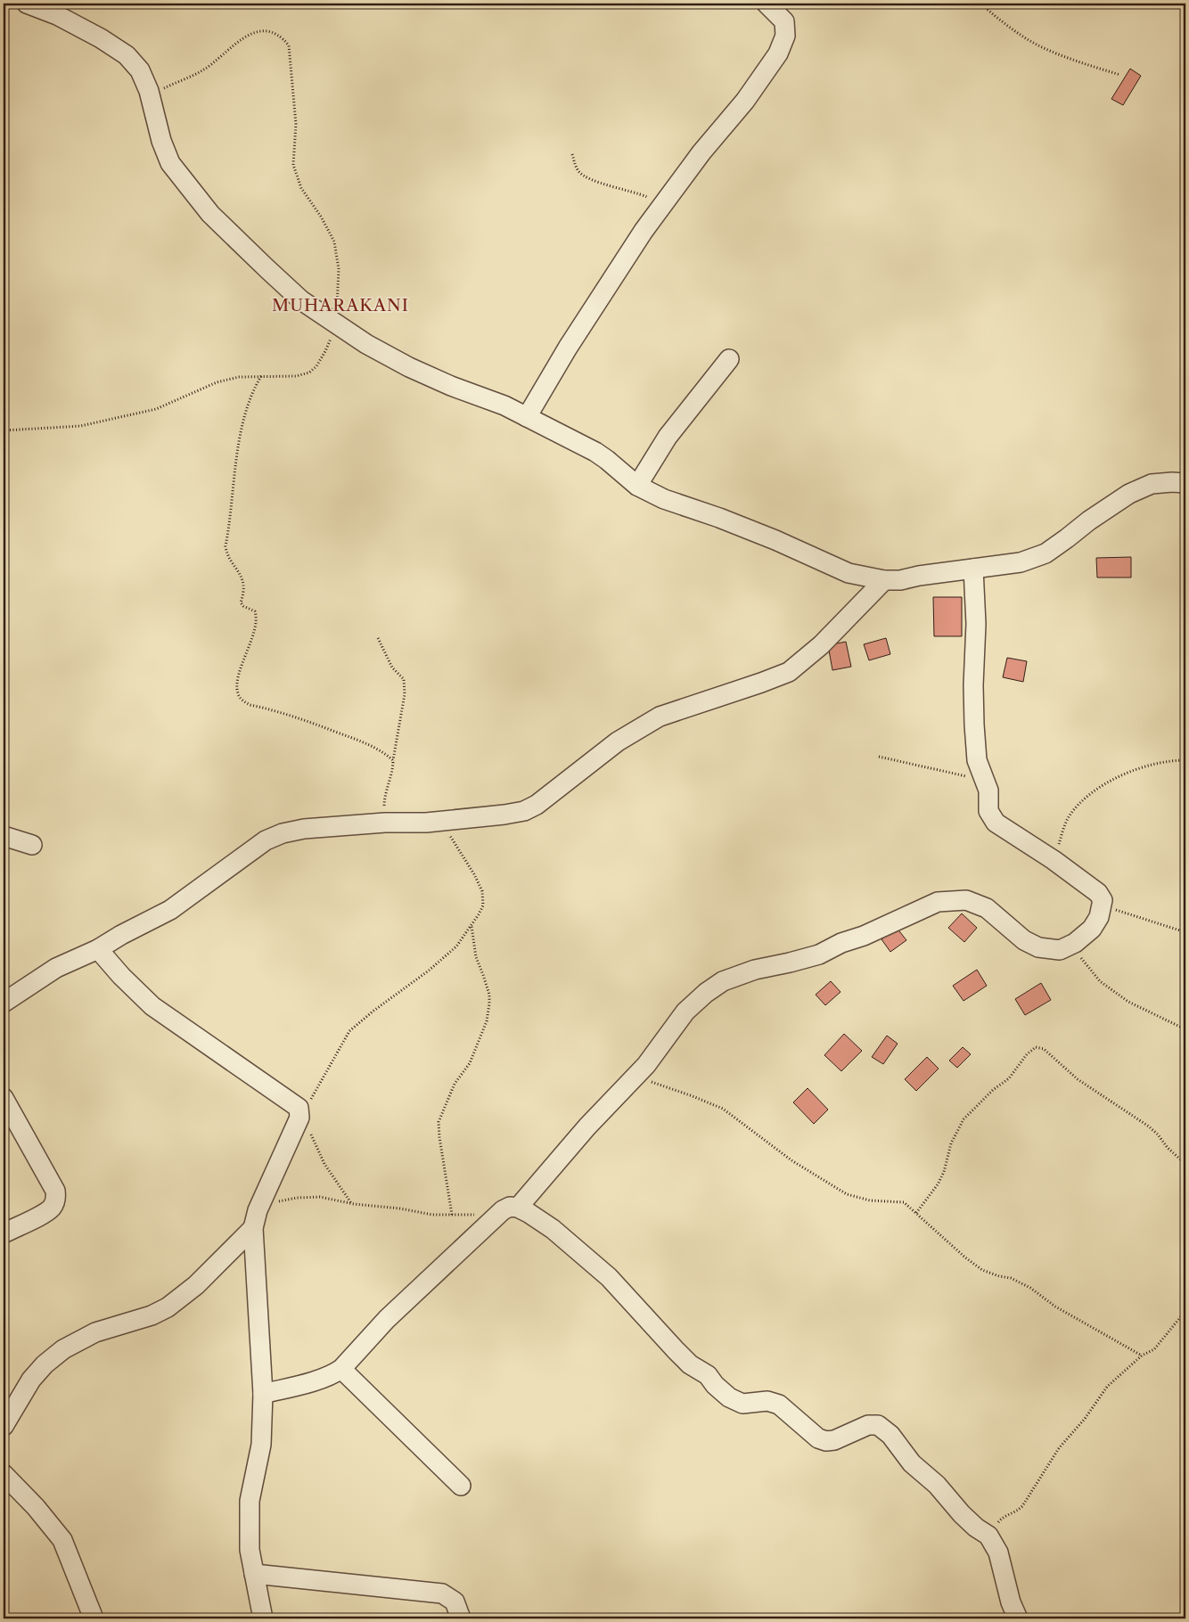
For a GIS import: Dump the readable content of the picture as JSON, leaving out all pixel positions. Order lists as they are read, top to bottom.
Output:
{
  "districts": ["MUHARAKANI"]
}
